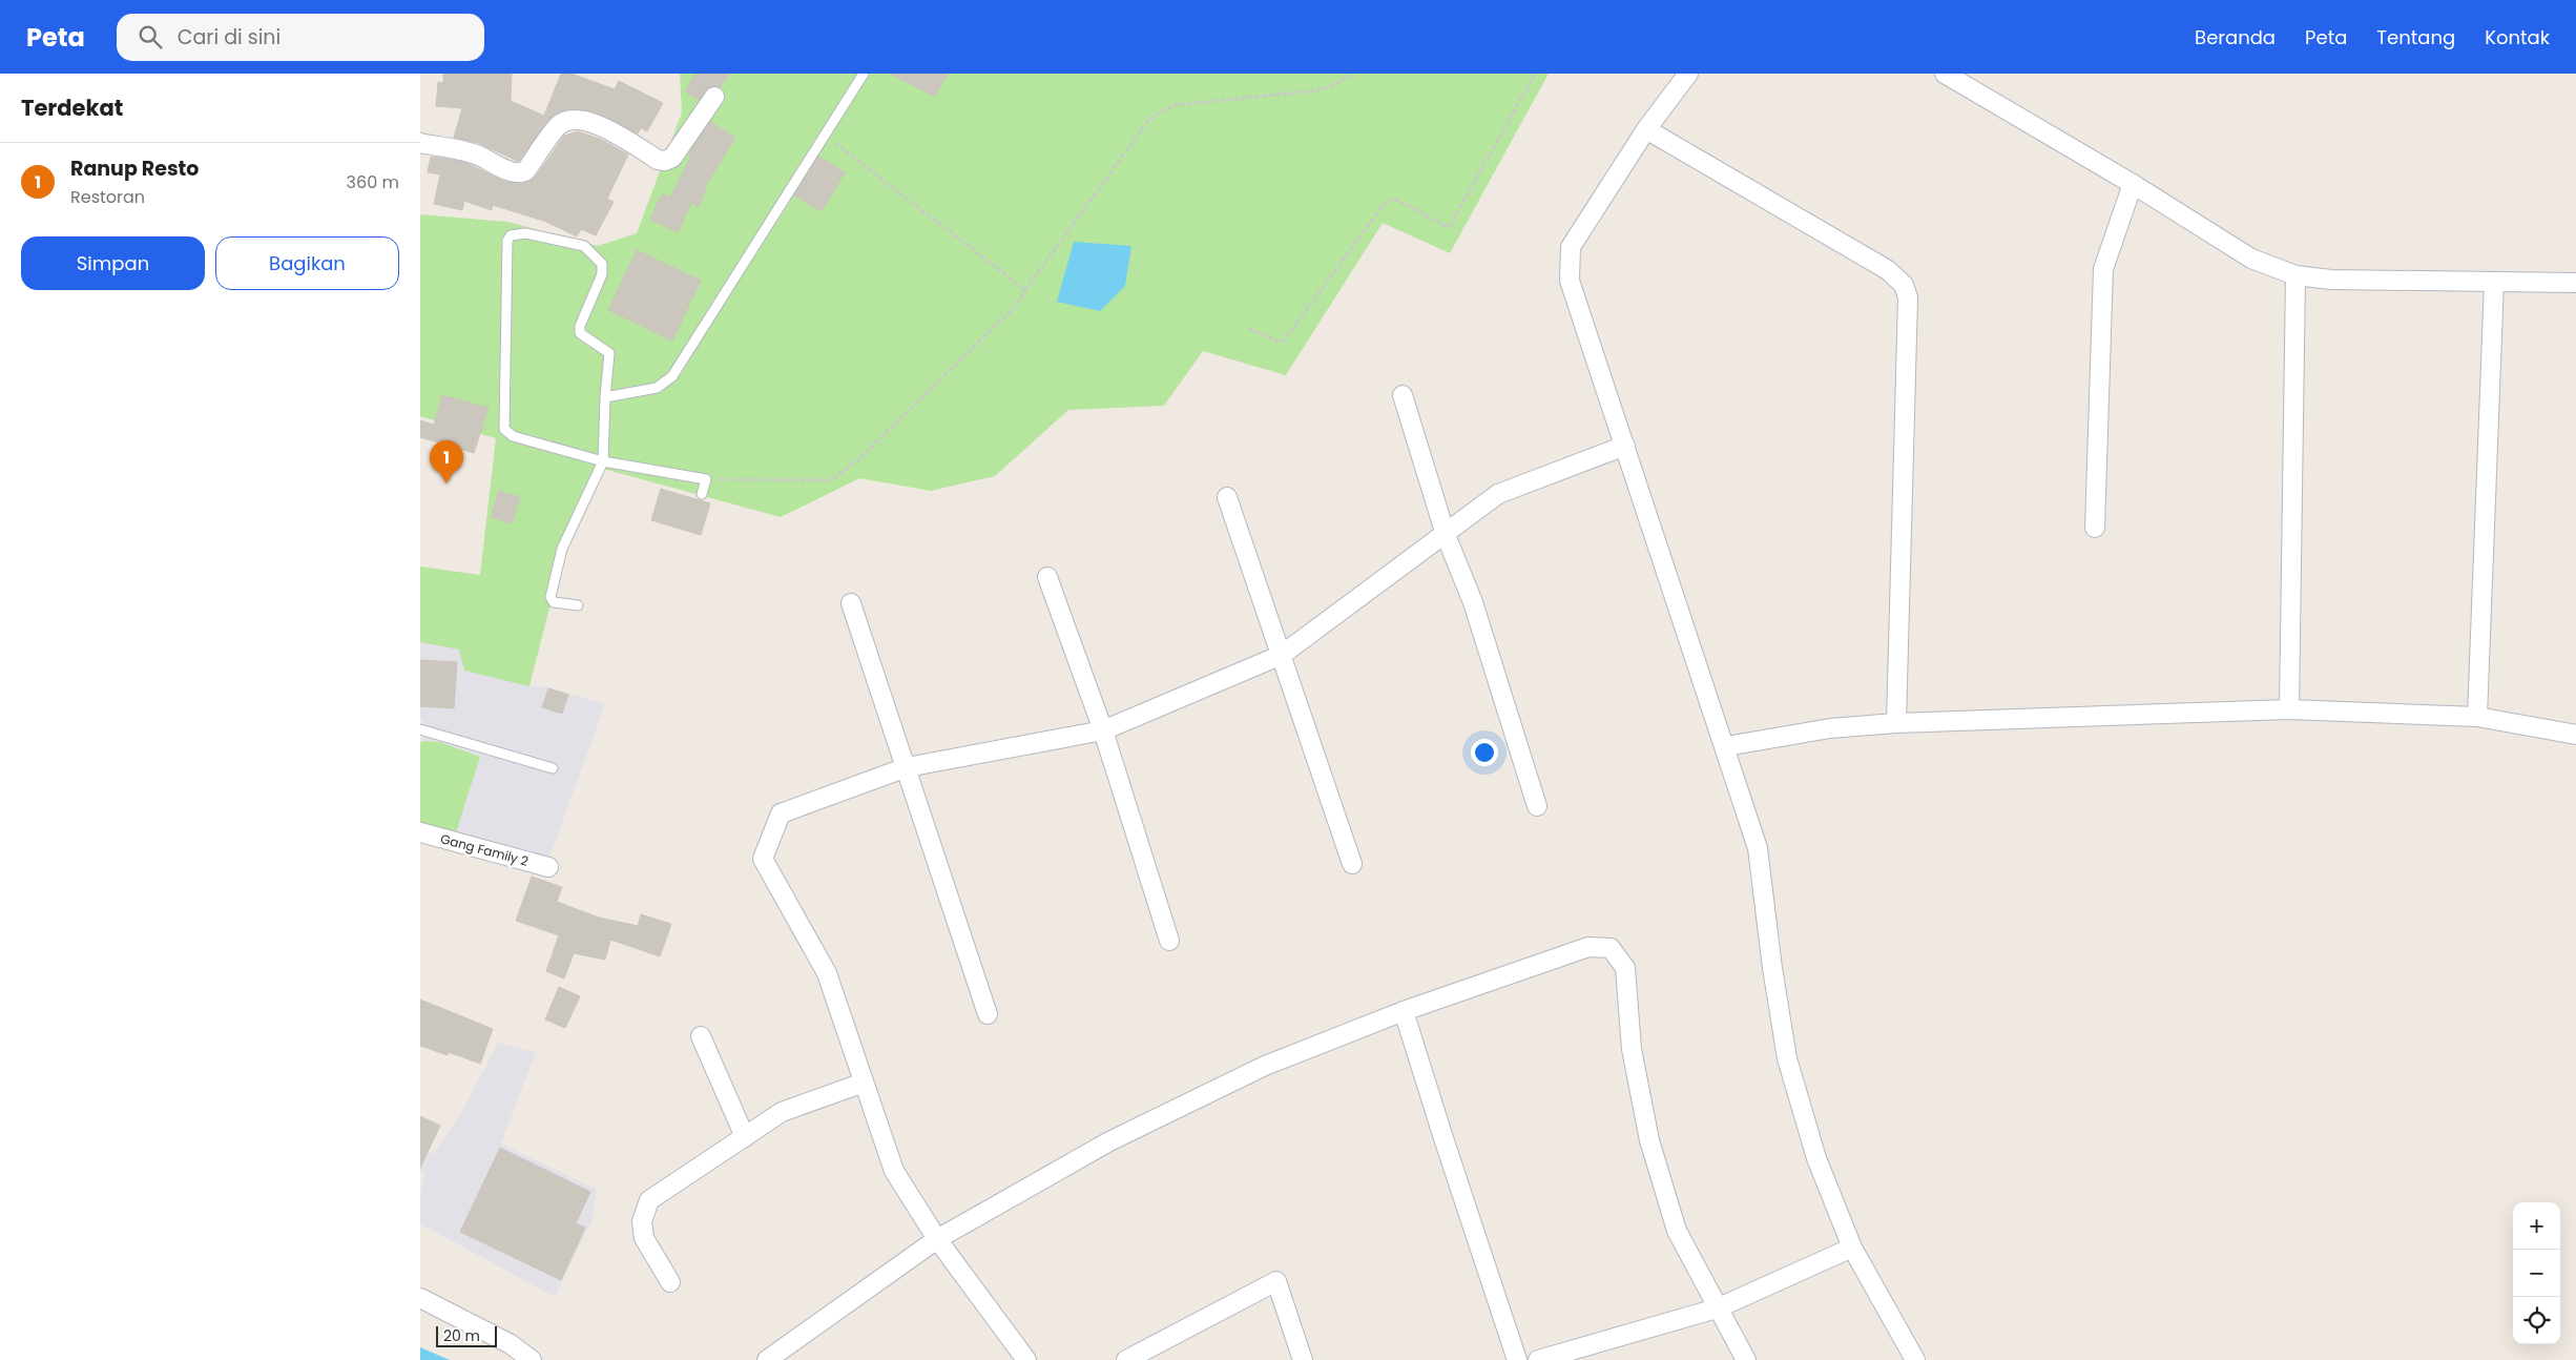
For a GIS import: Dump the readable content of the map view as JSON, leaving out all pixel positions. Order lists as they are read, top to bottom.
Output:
{
  "streets": {
    "street": ["Gang Family 2"]
  },
  "scale_bar": "20 m",
  "page": {
    "header": "Peta",
    "search": "Cari di sini",
    "nav": [
      "Beranda",
      "Peta",
      "Tentang",
      "Kontak"
    ],
    "heading": "Terdekat",
    "list": [
      {
        "mark": "1",
        "name": "Ranup Resto",
        "note": "Restoran",
        "value": "360 m"
      }
    ],
    "buttons": ["Simpan", "Bagikan"],
    "pins": "1",
    "map_buttons": ["+", "−"],
    "scale": "20 m"
  }
}
